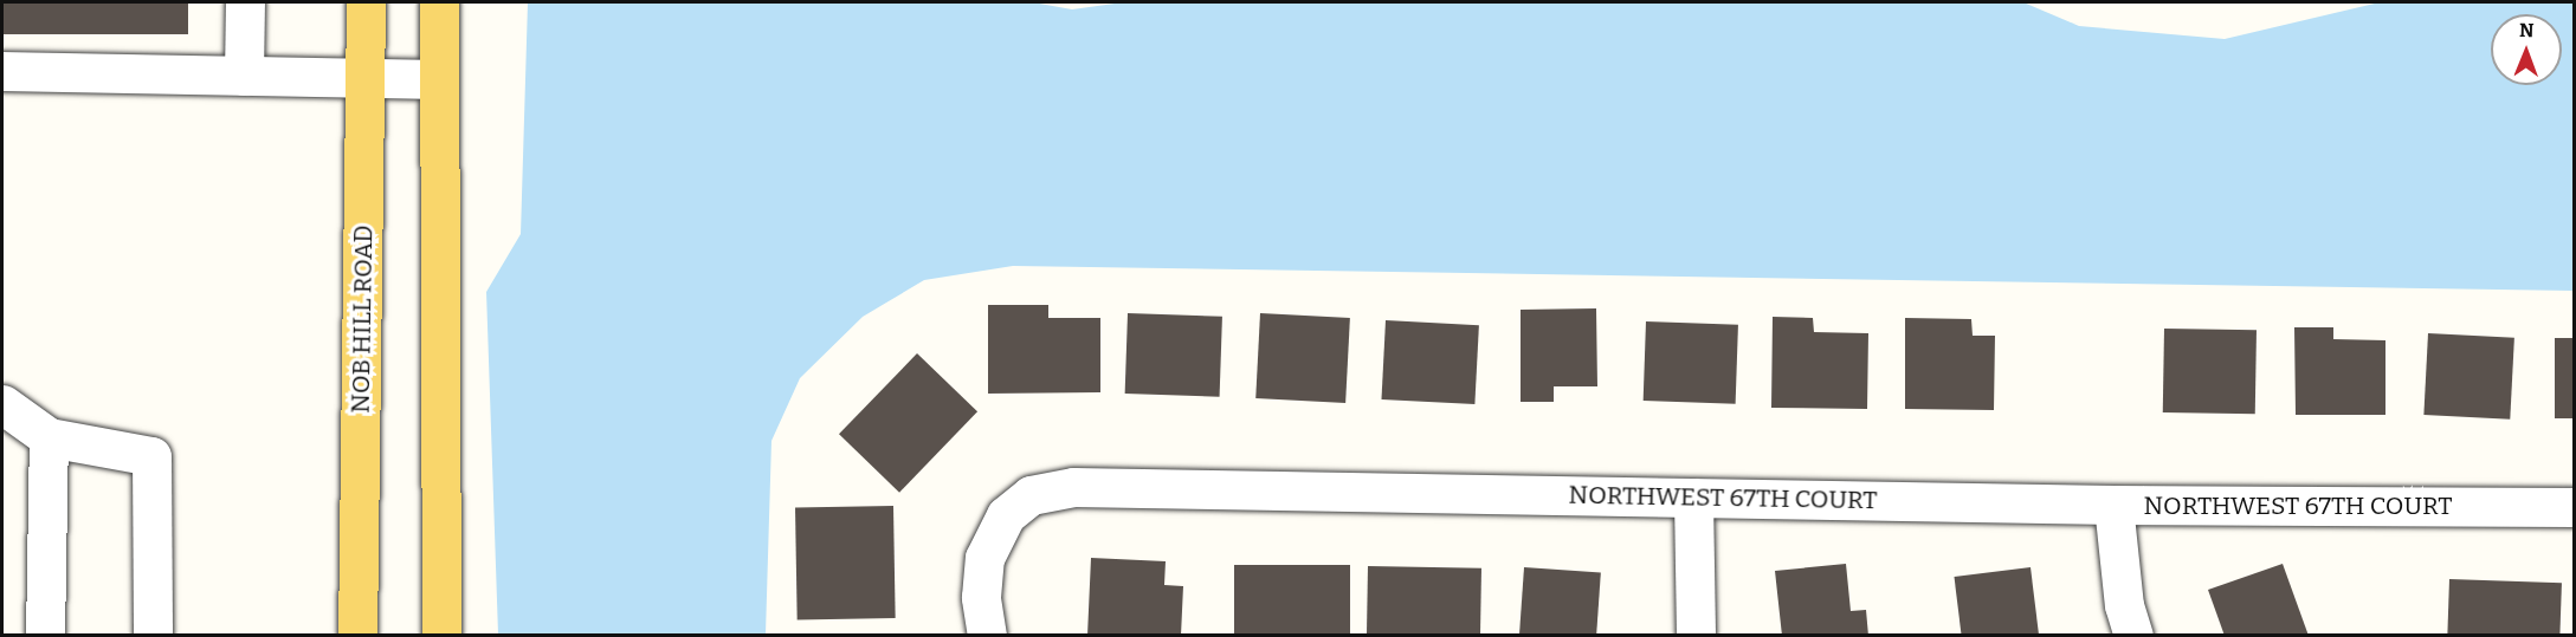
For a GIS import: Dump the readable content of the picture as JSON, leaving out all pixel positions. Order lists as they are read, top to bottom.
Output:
{
  "streets": {
    "main road": ["NOB HILL ROAD"],
    "street": ["NORTHWEST 67TH COURT"]
  },
  "north": "top"
}
